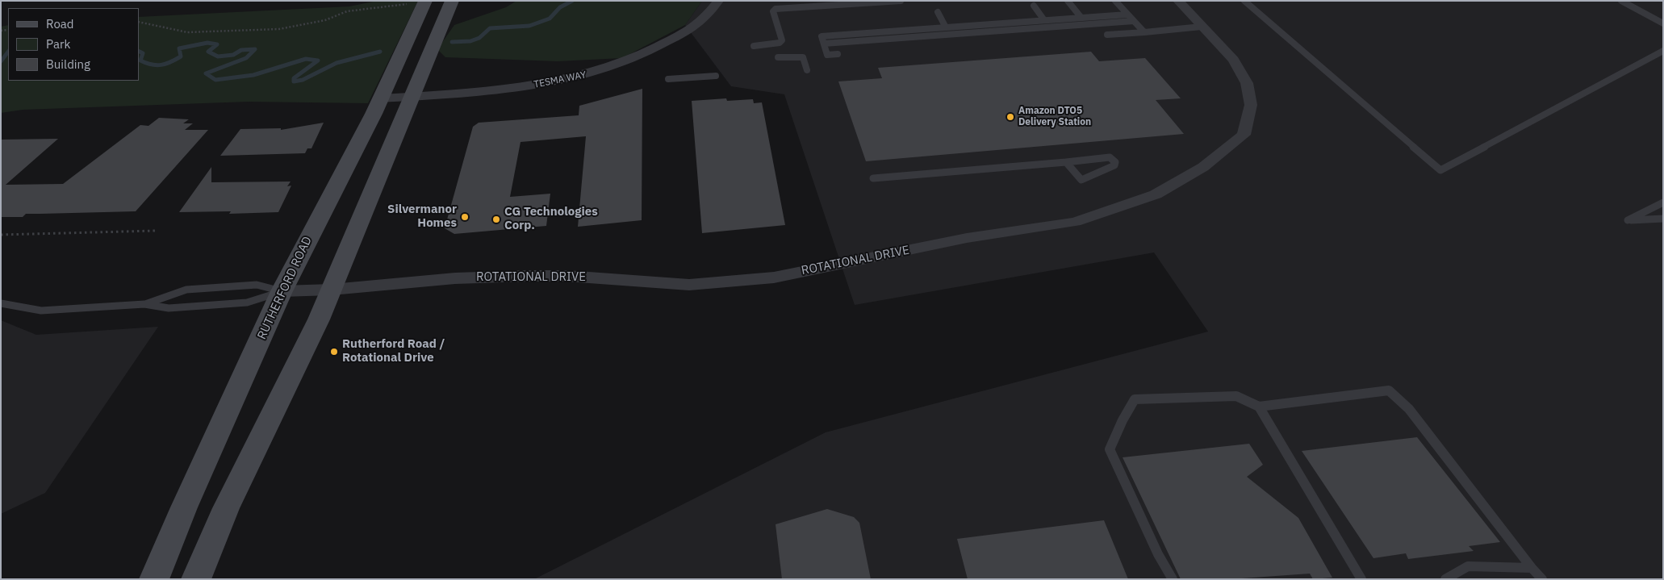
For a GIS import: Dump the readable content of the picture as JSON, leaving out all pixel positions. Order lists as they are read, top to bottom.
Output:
{
  "streets": {
    "main road": ["RUTHERFORD ROAD"],
    "street": ["TESMA WAY", "ROTATIONAL DRIVE"]
  },
  "crossings": [
    ["TESMA WAY", "RUTHERFORD ROAD"],
    ["ROTATIONAL DRIVE", "RUTHERFORD ROAD"]
  ],
  "places": [
    "Amazon DTO5 Delivery Station",
    "Silvermanor Homes",
    "CG Technologies Corp.",
    "Rutherford Road / Rotational Drive"
  ],
  "legend": ["Road", "Park", "Building"]
}
